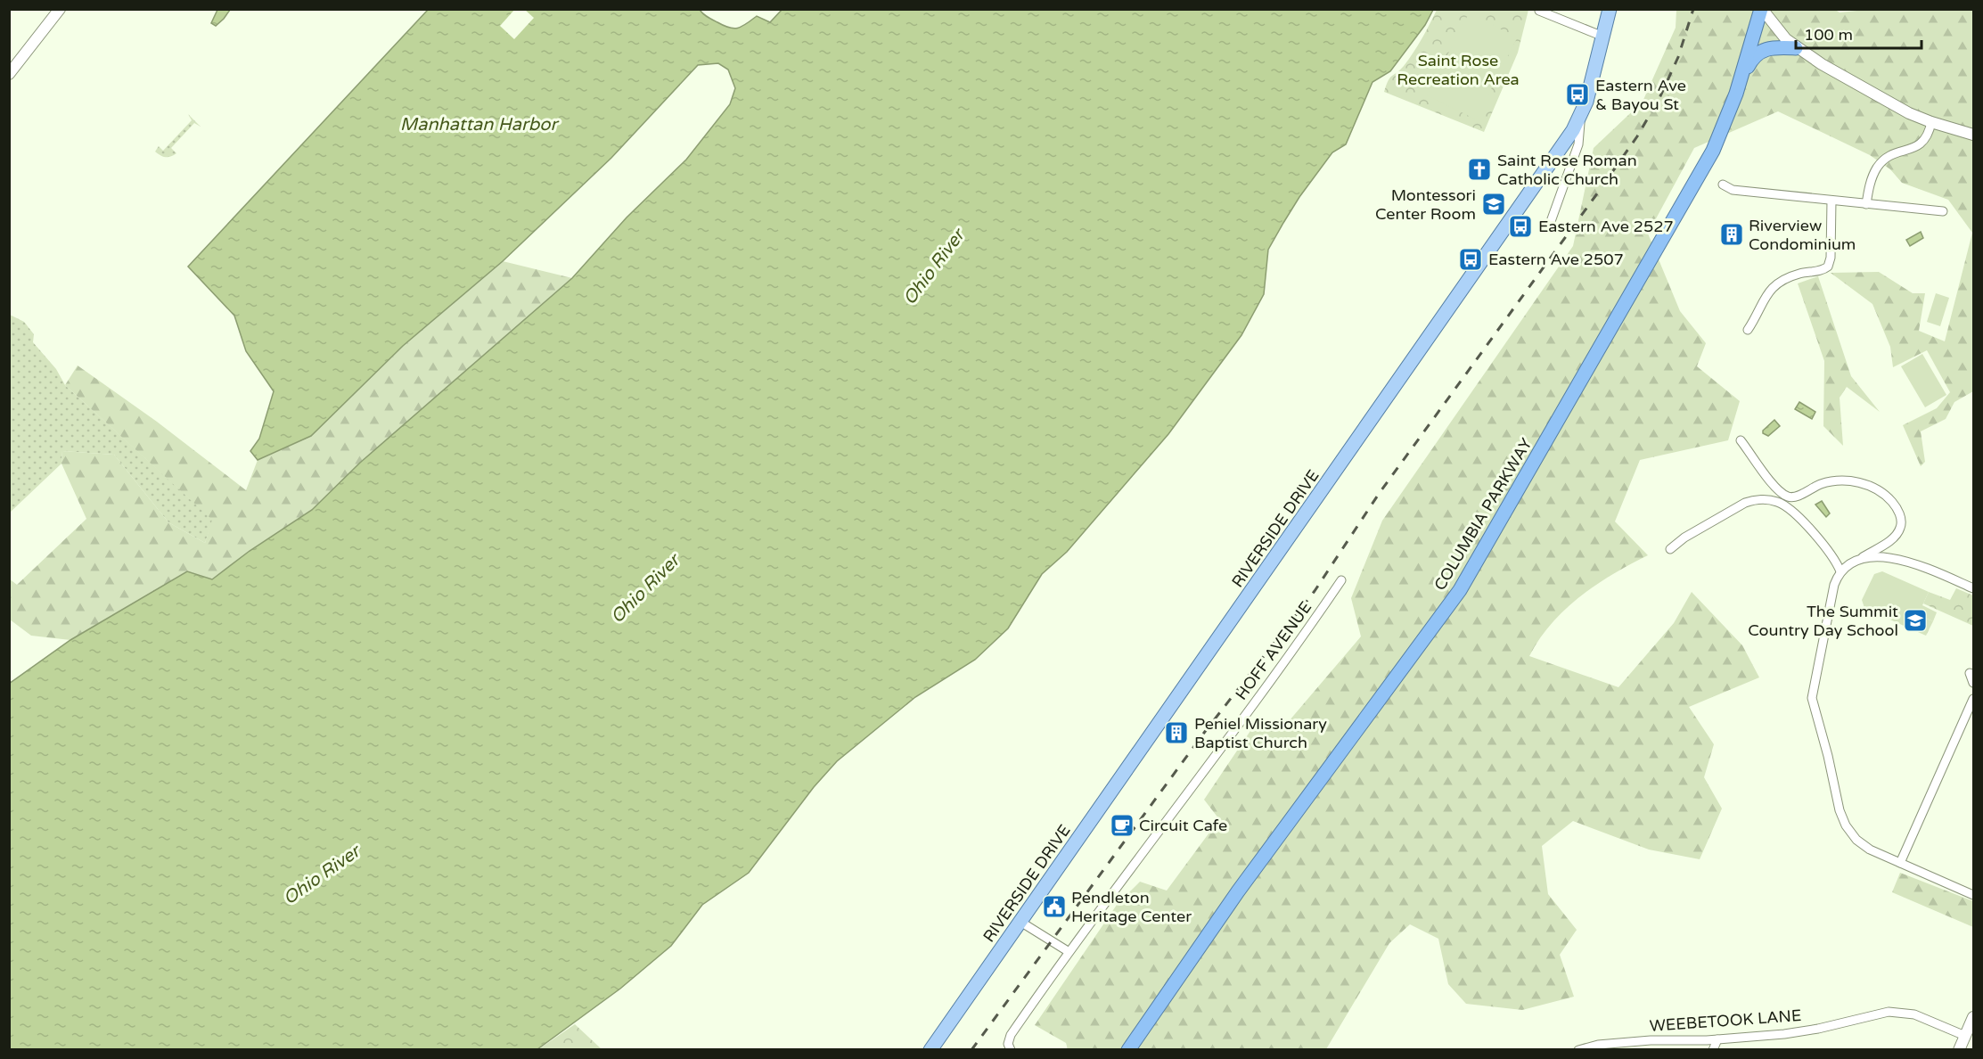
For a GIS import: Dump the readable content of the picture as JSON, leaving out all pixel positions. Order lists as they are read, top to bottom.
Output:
{
  "streets": {
    "highway": ["COLUMBIA PARKWAY"],
    "main road": ["RIVERSIDE DRIVE"],
    "street": ["HOFF AVENUE", "WEEBETOOK LANE"]
  },
  "water": ["Manhattan Harbor", "Ohio River"],
  "parks": ["Saint Rose Recreation Area"],
  "places": {
    "bus stop": ["Eastern Ave & Bayou St", "Eastern Ave 2527", "Eastern Ave 2507"],
    "church": ["Saint Rose Roman Catholic Church"],
    "school or university": ["Montessori Center Room", "The Summit Country Day School"],
    "building": ["Riverview Condominium", "Peniel Missionary Baptist Church"],
    "cafe": ["Circuit Cafe"],
    "public building": ["Pendleton Heritage Center"]
  },
  "scale_bar": "100 m"
}
